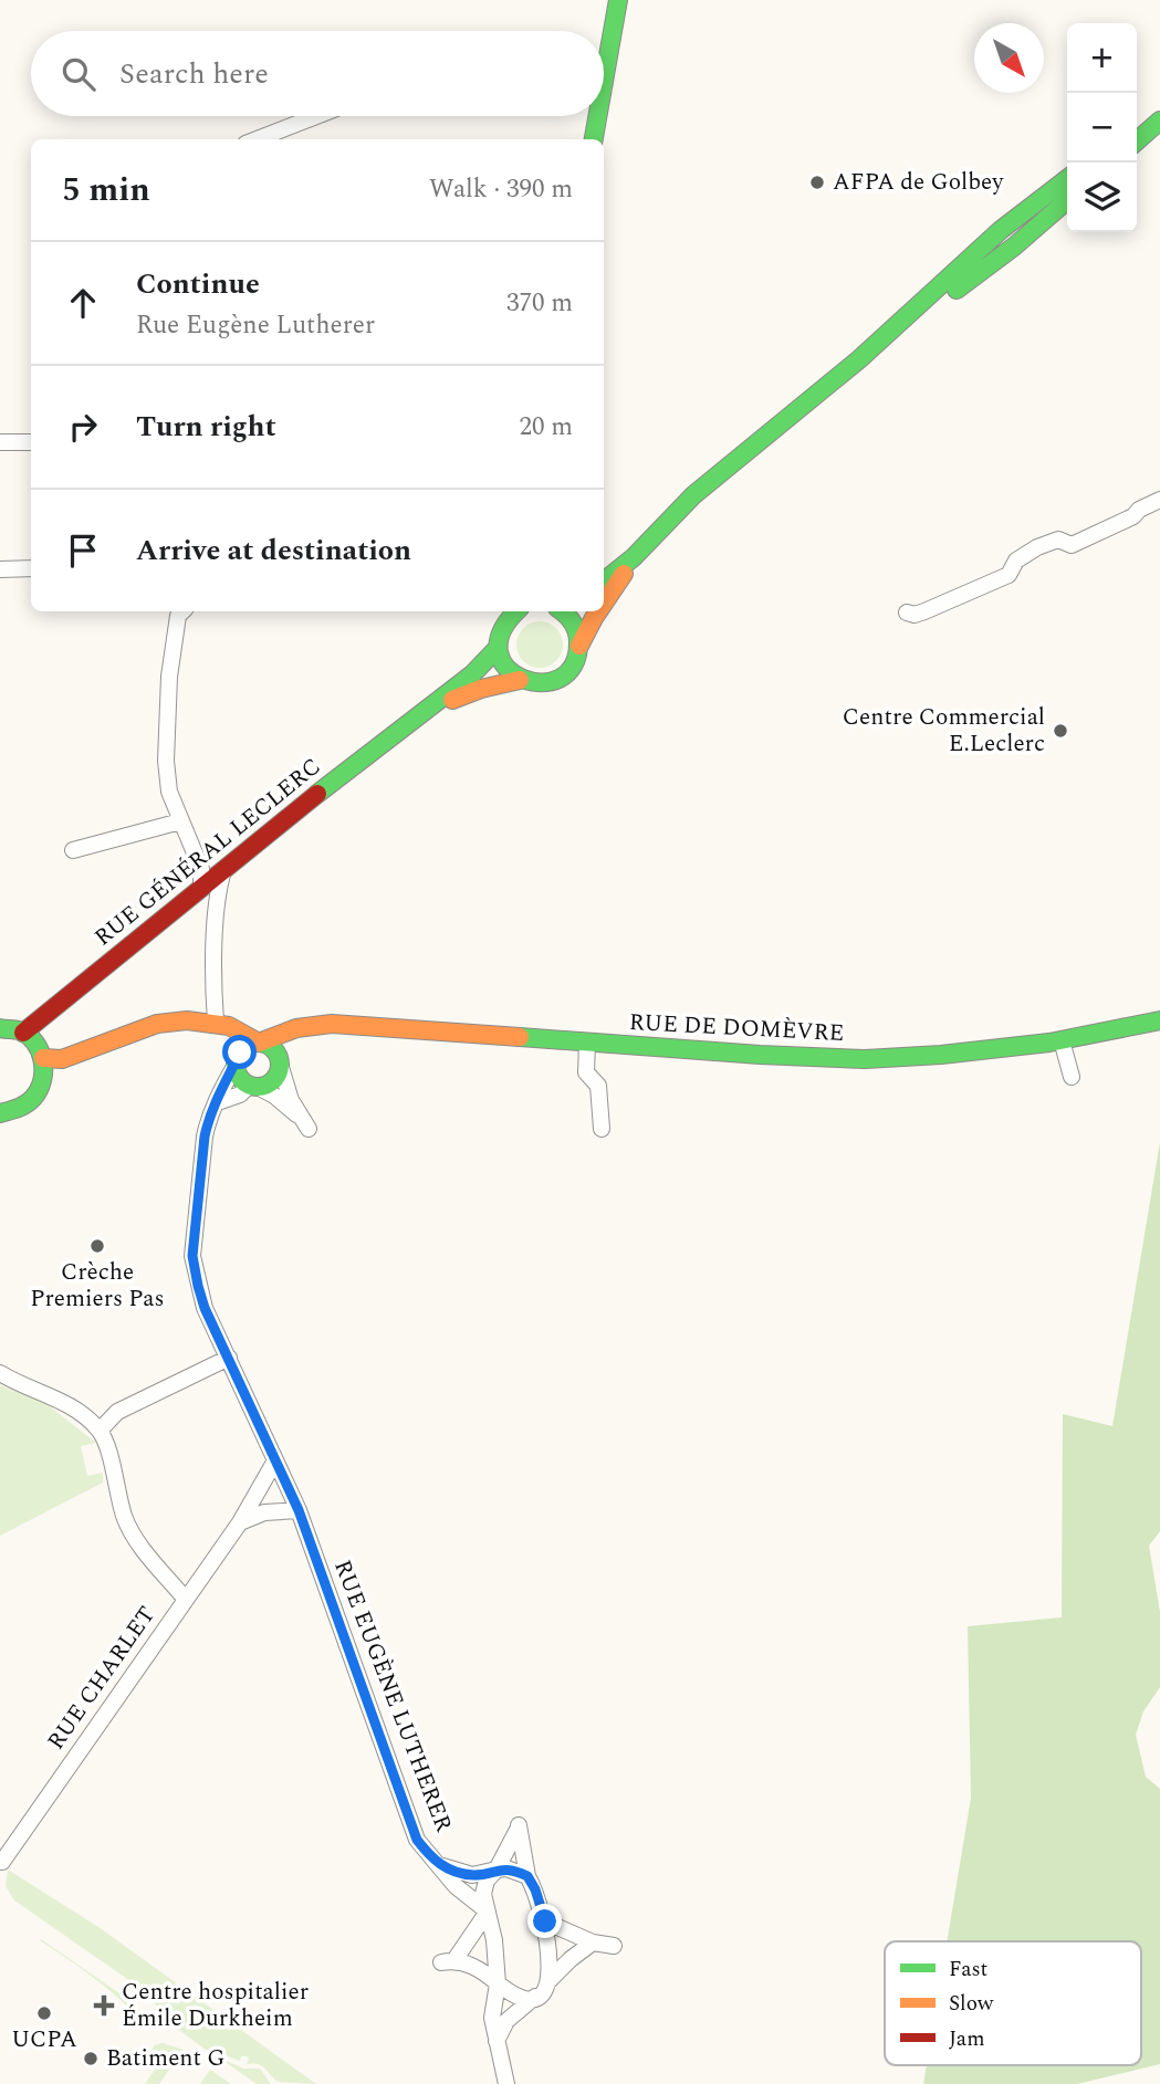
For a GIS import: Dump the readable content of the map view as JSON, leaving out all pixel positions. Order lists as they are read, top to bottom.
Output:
{
  "streets": {
    "main road": ["RUE GÉNÉRAL LECLERC", "RUE DE DOMÈVRE"],
    "street": ["RUE CHARLET", "RUE EUGÈNE LUTHERER"]
  },
  "crossings": [
    ["RUE DE DOMÈVRE", "RUE EUGÈNE LUTHERER"],
    ["RUE CHARLET", "RUE EUGÈNE LUTHERER"]
  ],
  "places": {
    "other": [
      "AFPA de Golbey",
      "Centre Commercial E.Leclerc",
      "Crèche Premiers Pas",
      "UCPA",
      "Batiment G"
    ],
    "health": ["Centre hospitalier Émile Durkheim"]
  },
  "legend": ["Fast", "Slow", "Jam"],
  "north": "bottom right",
  "page": {
    "map_buttons": ["+", "−"],
    "search": "Search here",
    "heading": ["5 min", "Walk · 390 m"],
    "list": [
      ["Continue", "Rue Eugène Lutherer", "370 m"],
      ["Turn right", "20 m"],
      "Arrive at destination"
    ]
  }
}
